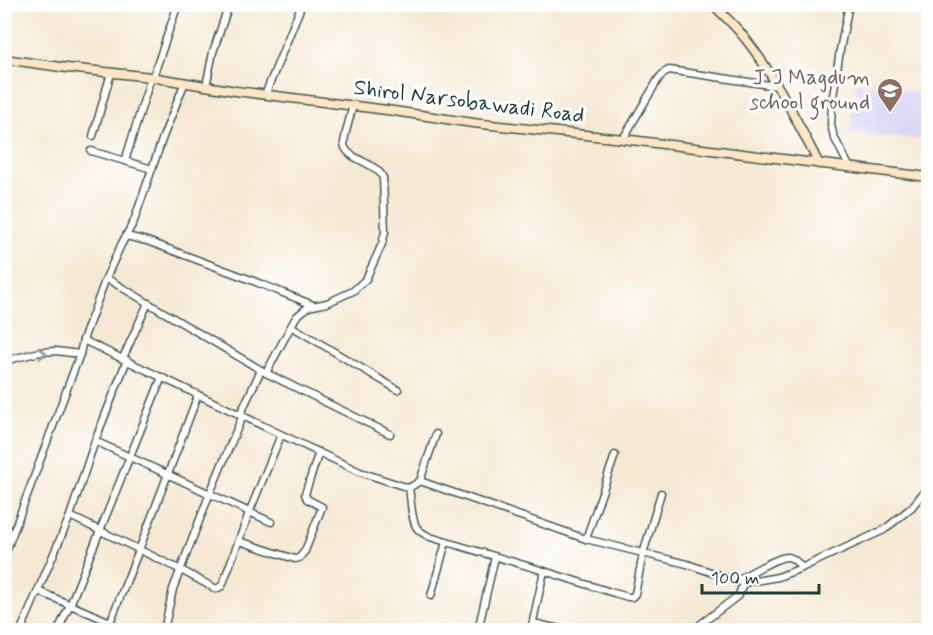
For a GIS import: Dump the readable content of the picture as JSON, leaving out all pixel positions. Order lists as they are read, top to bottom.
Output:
{
  "streets": {
    "main road": ["Shirol Narsobawadi Road"]
  },
  "places": {
    "school or university": ["J J Magdum school ground"]
  },
  "scale_bar": "100 m"
}
